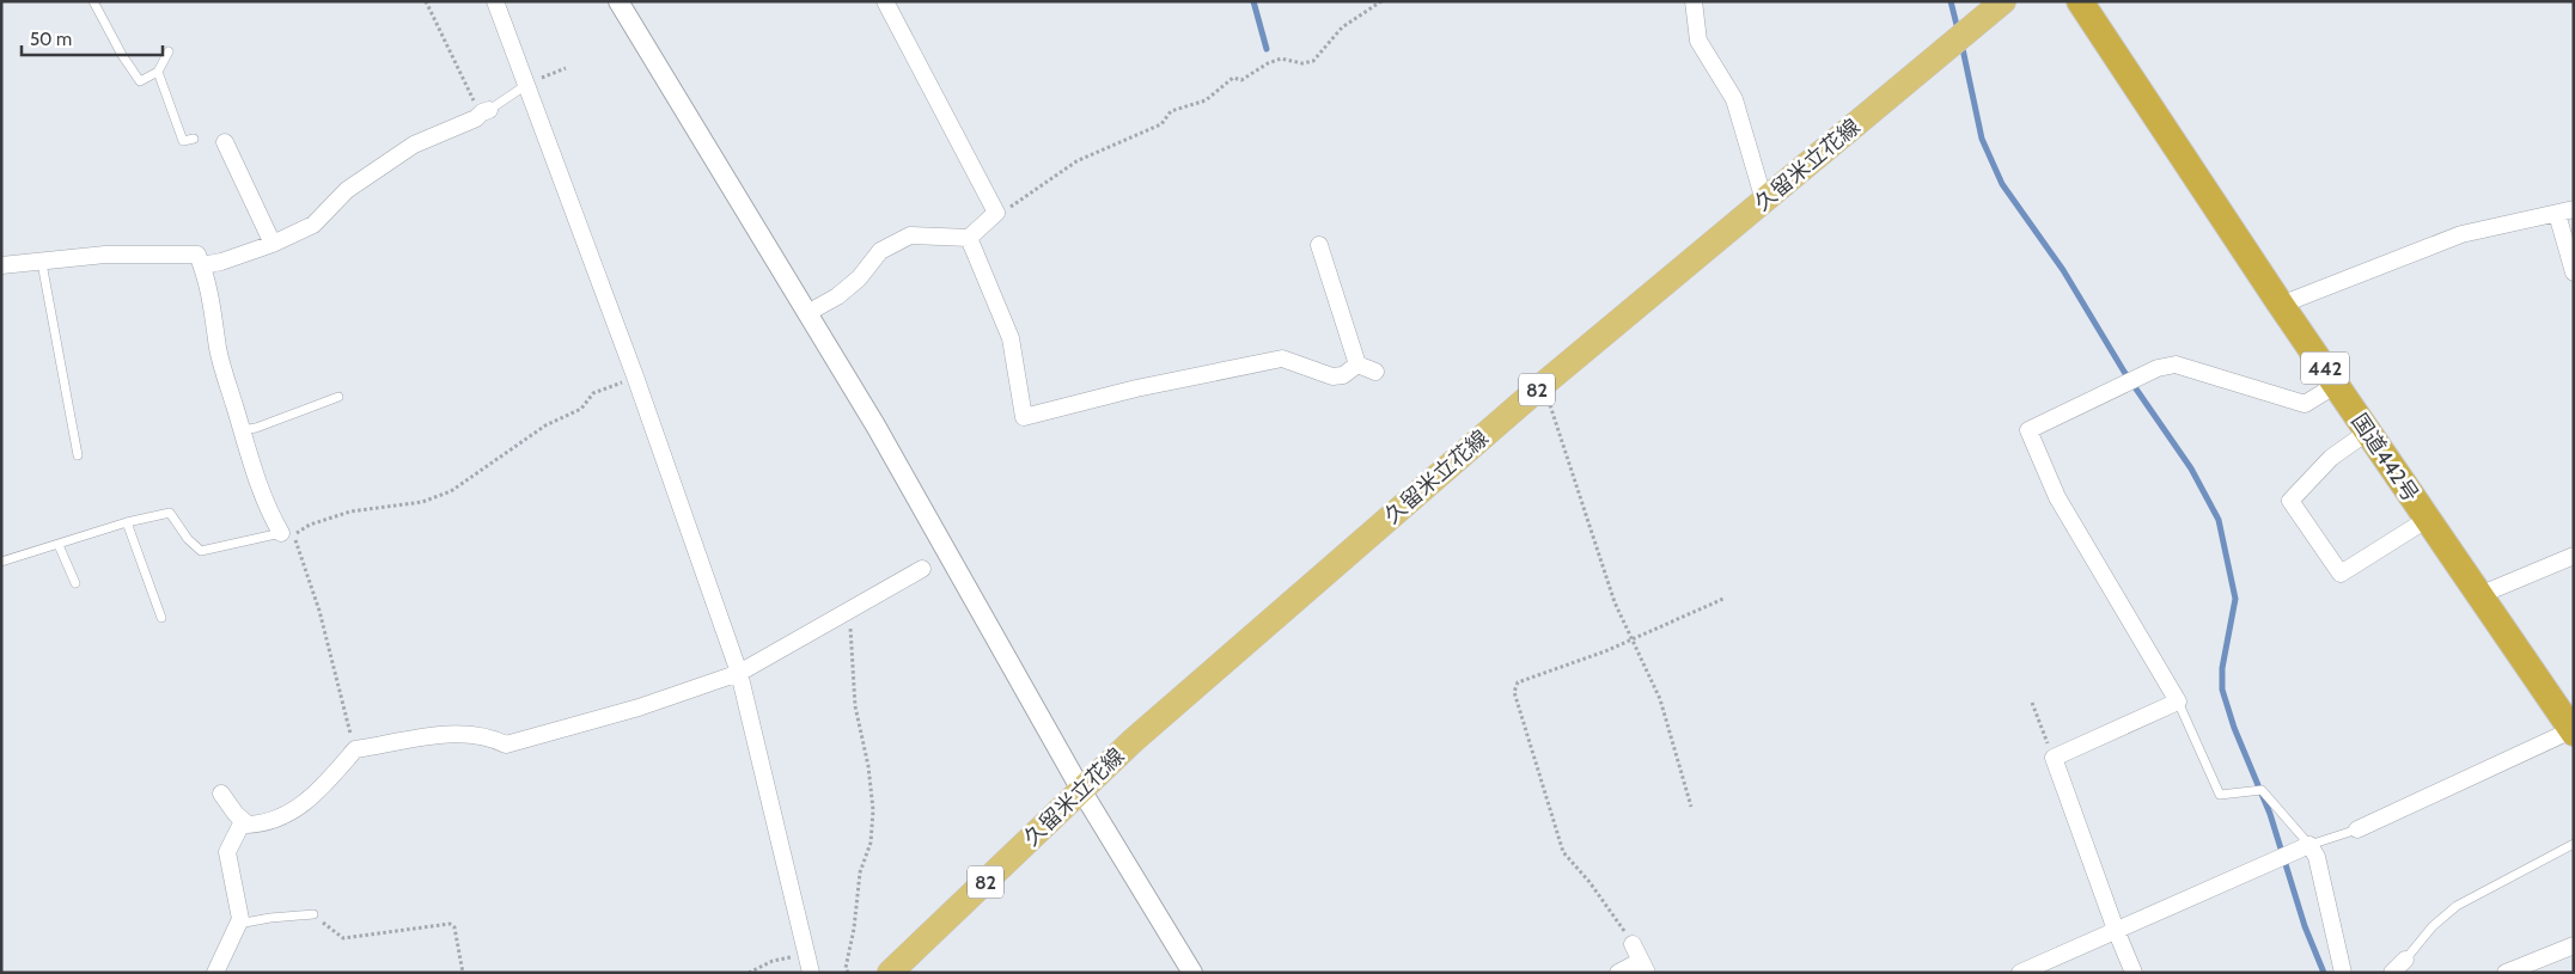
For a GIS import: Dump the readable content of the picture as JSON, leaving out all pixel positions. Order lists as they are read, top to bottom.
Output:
{
  "streets": {
    "highway": ["442", "国道442号"],
    "main road": ["久留米立花線", "82"]
  },
  "scale_bar": "50 m"
}
